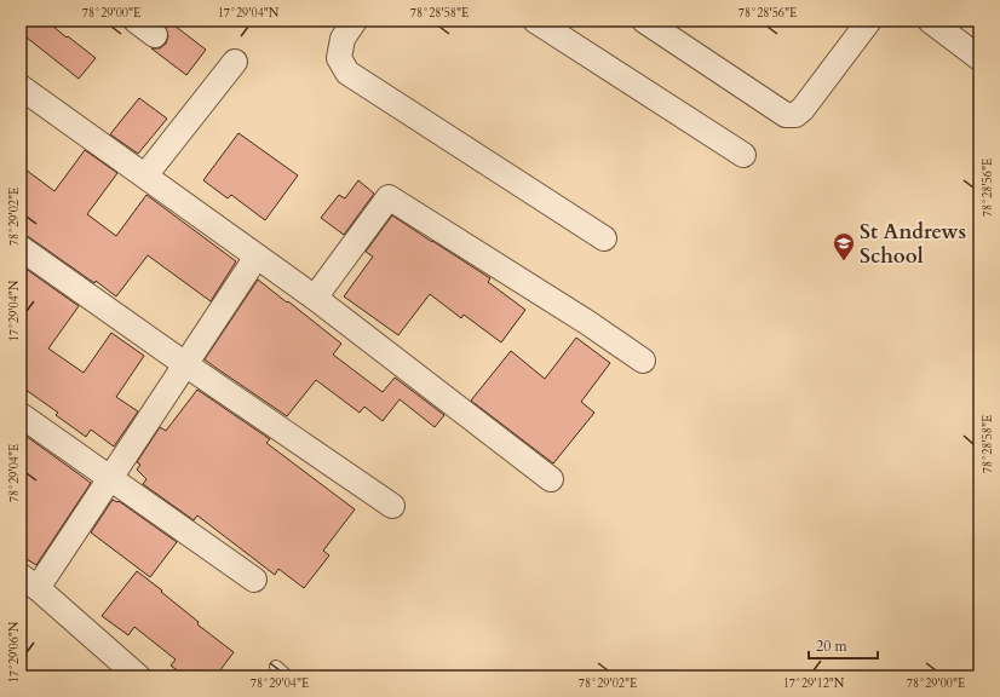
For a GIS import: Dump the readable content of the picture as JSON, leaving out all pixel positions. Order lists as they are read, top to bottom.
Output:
{
  "places": {
    "school or university": ["St Andrews School"]
  },
  "scale_bar": "20 m",
  "coordinates": [
    "78°29'00\"E",
    "17°29'04\"N",
    "78°28'58\"E",
    "78°28'56\"E",
    "78°29'02\"E",
    "78°29'04\"E",
    "17°29'06\"N",
    "17°29'12\"N"
  ]
}
